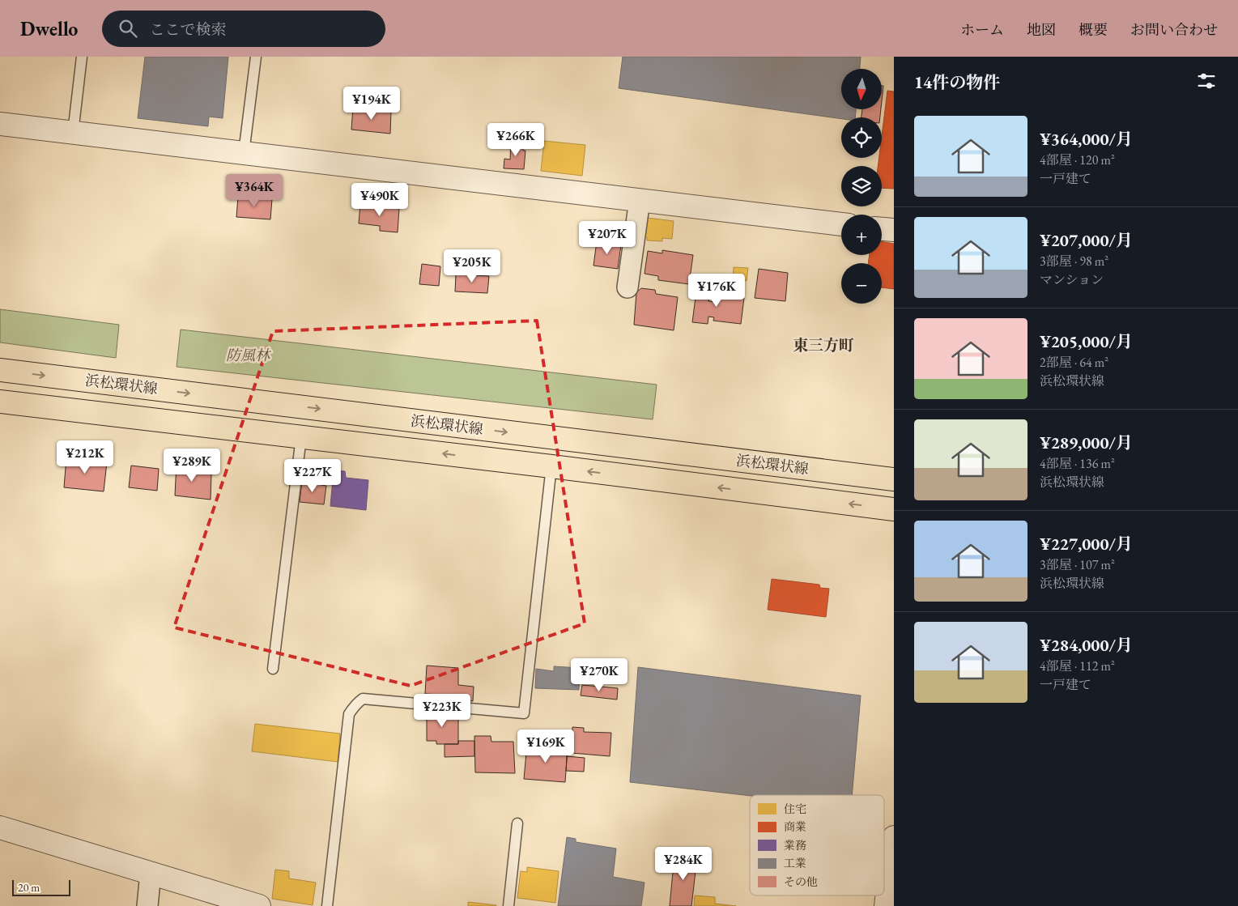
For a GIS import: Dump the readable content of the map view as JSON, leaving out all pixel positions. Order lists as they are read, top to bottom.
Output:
{
  "streets": {
    "main road": ["浜松環状線"]
  },
  "districts": ["東三方町"],
  "parks": ["防風林"],
  "legend": [
    "住宅",
    "商業",
    "業務",
    "工業",
    "その他"
  ],
  "scale_bar": "20 m",
  "north": "bottom",
  "page": {
    "header": "Dwello",
    "search": "ここで検索",
    "nav": [
      "ホーム",
      "地図",
      "概要",
      "お問い合わせ"
    ],
    "heading": "14件の物件",
    "map_buttons": ["+", "−"],
    "price": [
      "¥194K",
      "¥266K",
      "¥364K",
      "¥490K",
      "¥207K",
      "¥205K",
      "¥176K",
      "¥212K",
      "¥289K",
      "¥227K",
      "¥270K",
      "¥223K",
      "¥169K",
      "¥284K"
    ],
    "list": [
      {
        "name": "¥364,000/月",
        "note": "4部屋 · 120 m² · 一戸建て"
      },
      {
        "name": "¥207,000/月",
        "note": "3部屋 · 98 m² · マンション"
      },
      {
        "name": "¥205,000/月",
        "note": "2部屋 · 64 m² · 浜松環状線"
      },
      {
        "name": "¥289,000/月",
        "note": "4部屋 · 136 m² · 浜松環状線"
      },
      {
        "name": "¥227,000/月",
        "note": "3部屋 · 107 m² · 浜松環状線"
      },
      {
        "name": "¥284,000/月",
        "note": "4部屋 · 112 m² · 一戸建て"
      }
    ],
    "scale": "20 m"
  }
}
